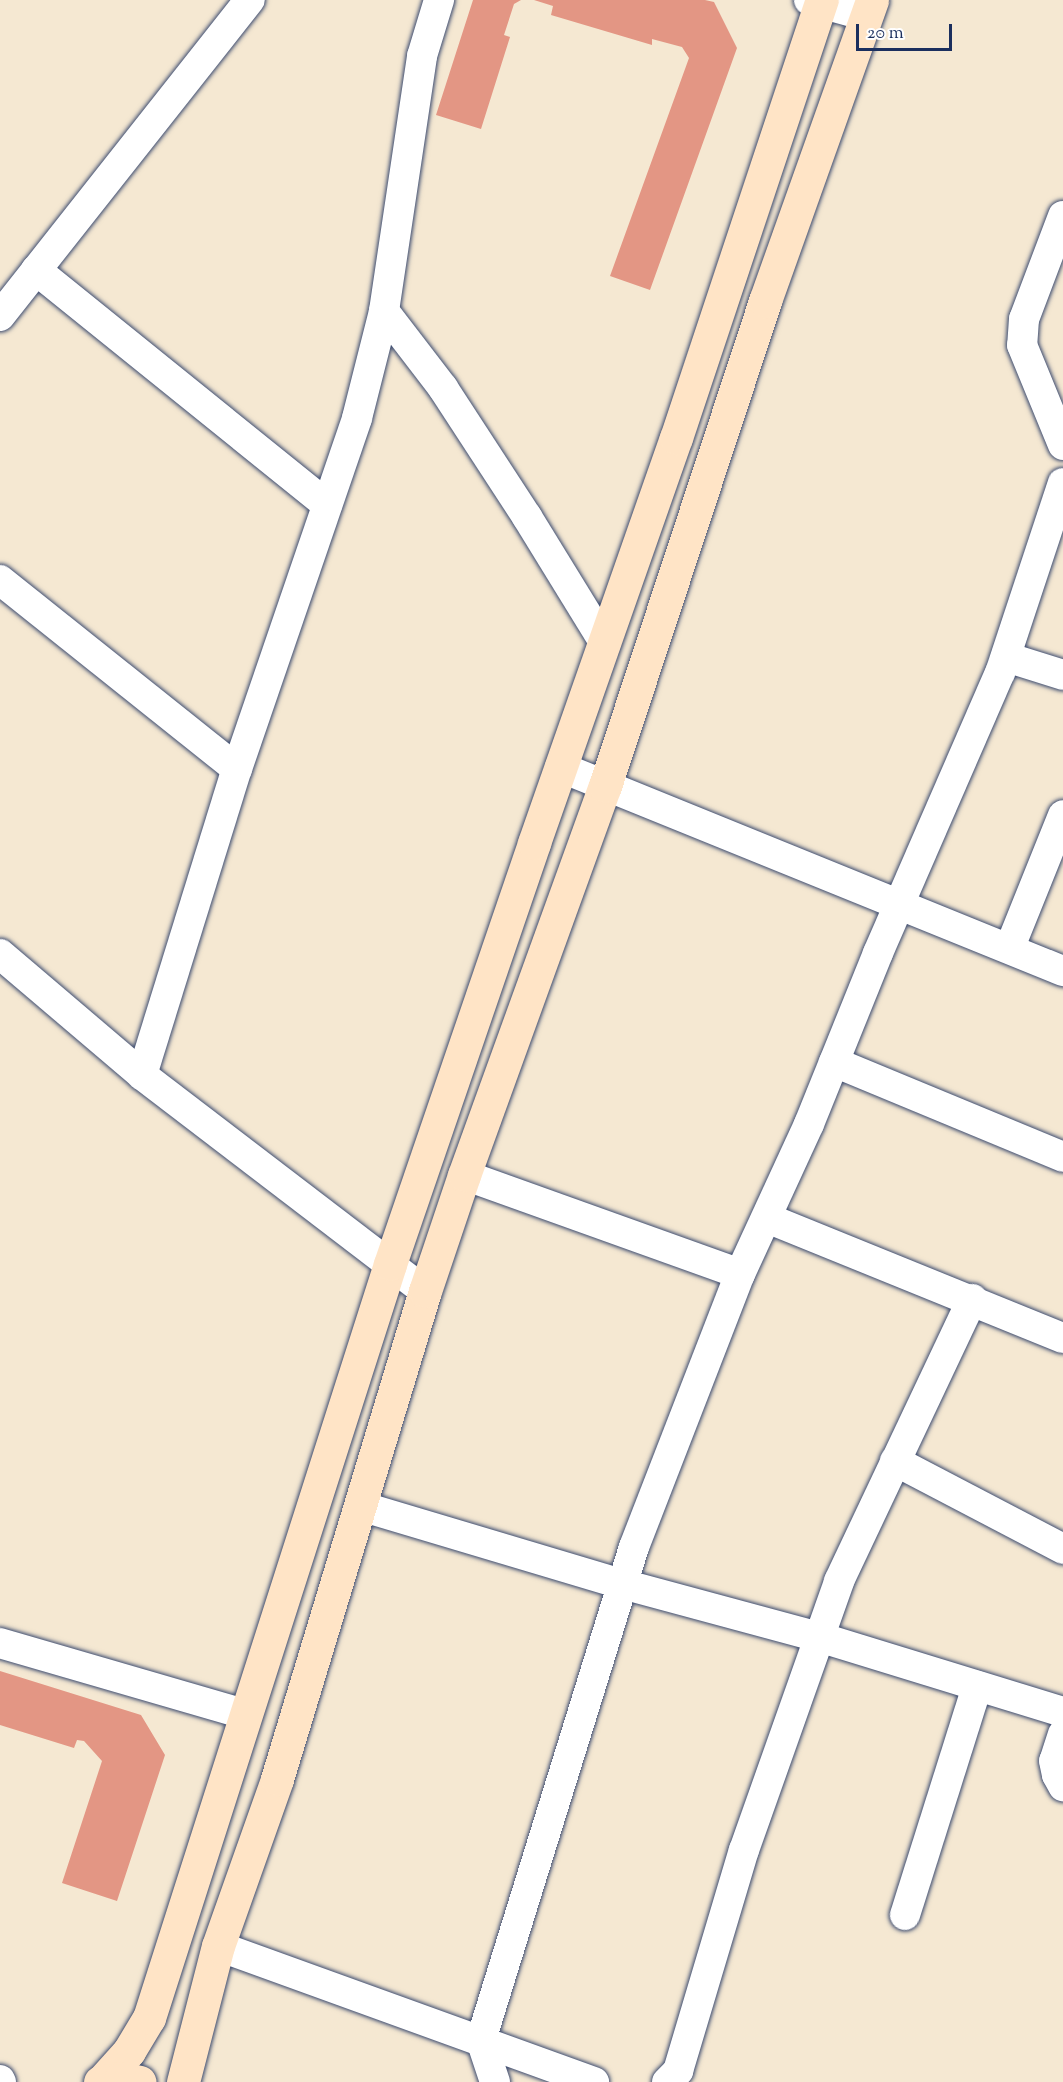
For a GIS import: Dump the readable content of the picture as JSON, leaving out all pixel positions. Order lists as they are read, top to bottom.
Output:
{
  "scale_bar": "20 m"
}
